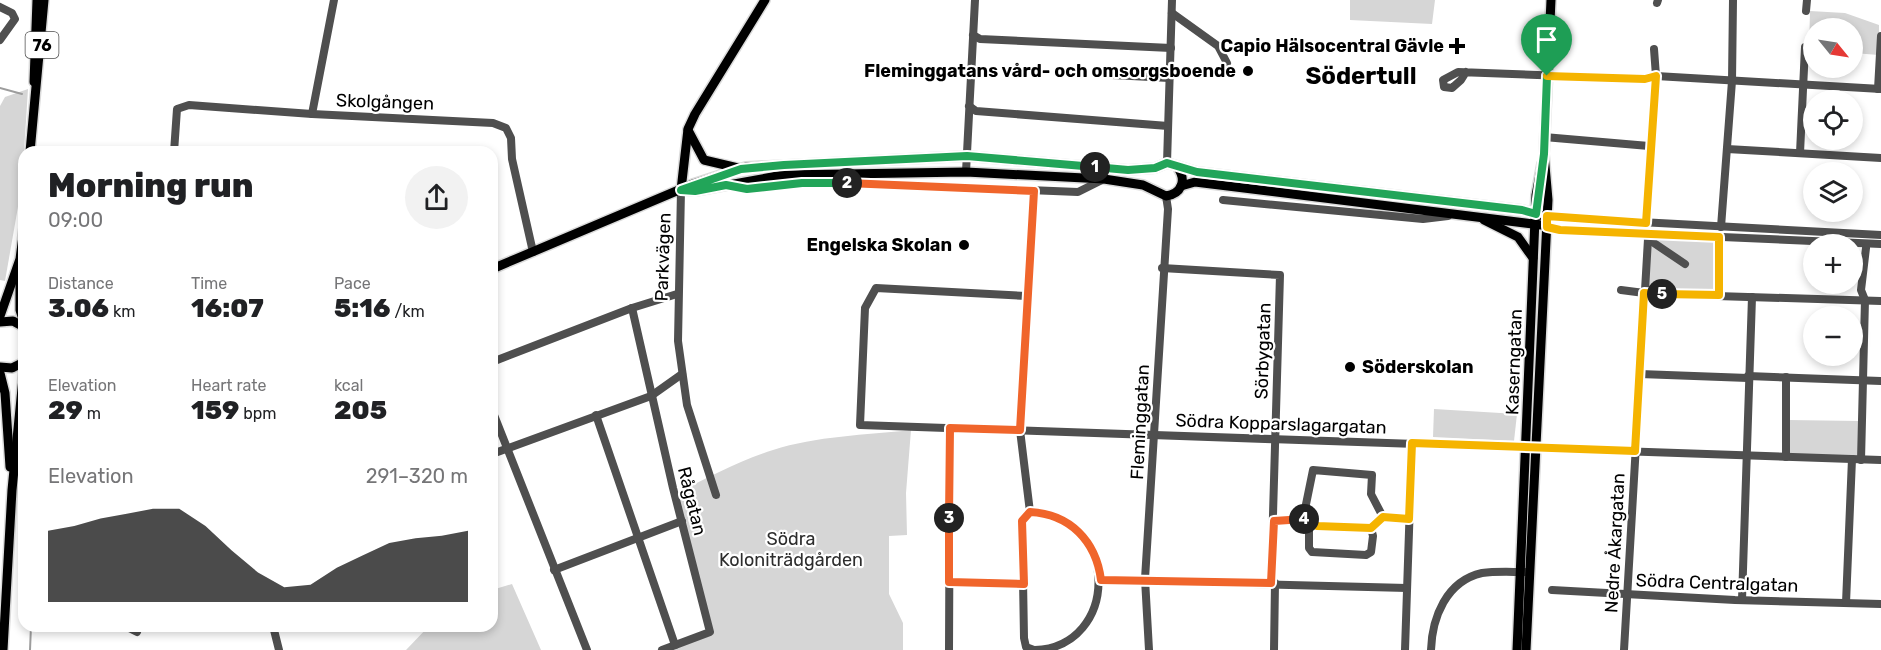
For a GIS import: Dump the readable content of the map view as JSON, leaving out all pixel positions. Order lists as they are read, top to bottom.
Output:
{
  "streets": {
    "main road": ["76", "Parkvägen", "Kaserngatan"],
    "street": [
      "Skolgången",
      "Sörbygatan",
      "Fleminggatan",
      "Södra Kopparslagargatan",
      "Rågatan",
      "Nedre Åkargatan",
      "Södra Centralgatan"
    ]
  },
  "crossings": [
    ["Sörbygatan", "Fleminggatan"],
    ["Sörbygatan", "Södra Kopparslagargatan"],
    ["Kaserngatan", "Södra Kopparslagargatan"],
    ["Fleminggatan", "Södra Kopparslagargatan"],
    ["Södra Kopparslagargatan", "Nedre Åkargatan"],
    ["Nedre Åkargatan", "Södra Centralgatan"]
  ],
  "districts": ["Södertull"],
  "parks": ["Södra Koloniträdgården"],
  "places": {
    "health": ["Capio Hälsocentral Gävle"],
    "other": ["Fleminggatans vård- och omsorgsboende", "Engelska Skolan", "Söderskolan"]
  },
  "north": "bottom right",
  "page": {
    "map_buttons": ["+", "−"],
    "heading": ["Morning run", "09:00"],
    "pins": [
      "1",
      "2",
      "5",
      "3",
      "4"
    ],
    "stats": [
      ["Distance", "3.06 km"],
      ["Time", "16:07"],
      ["Pace", "5:16 /km"],
      ["Elevation", "29 m"],
      ["Heart rate", "159 bpm"],
      ["kcal", "205"]
    ],
    "chart": ["Elevation", "291–320 m"]
  }
}
